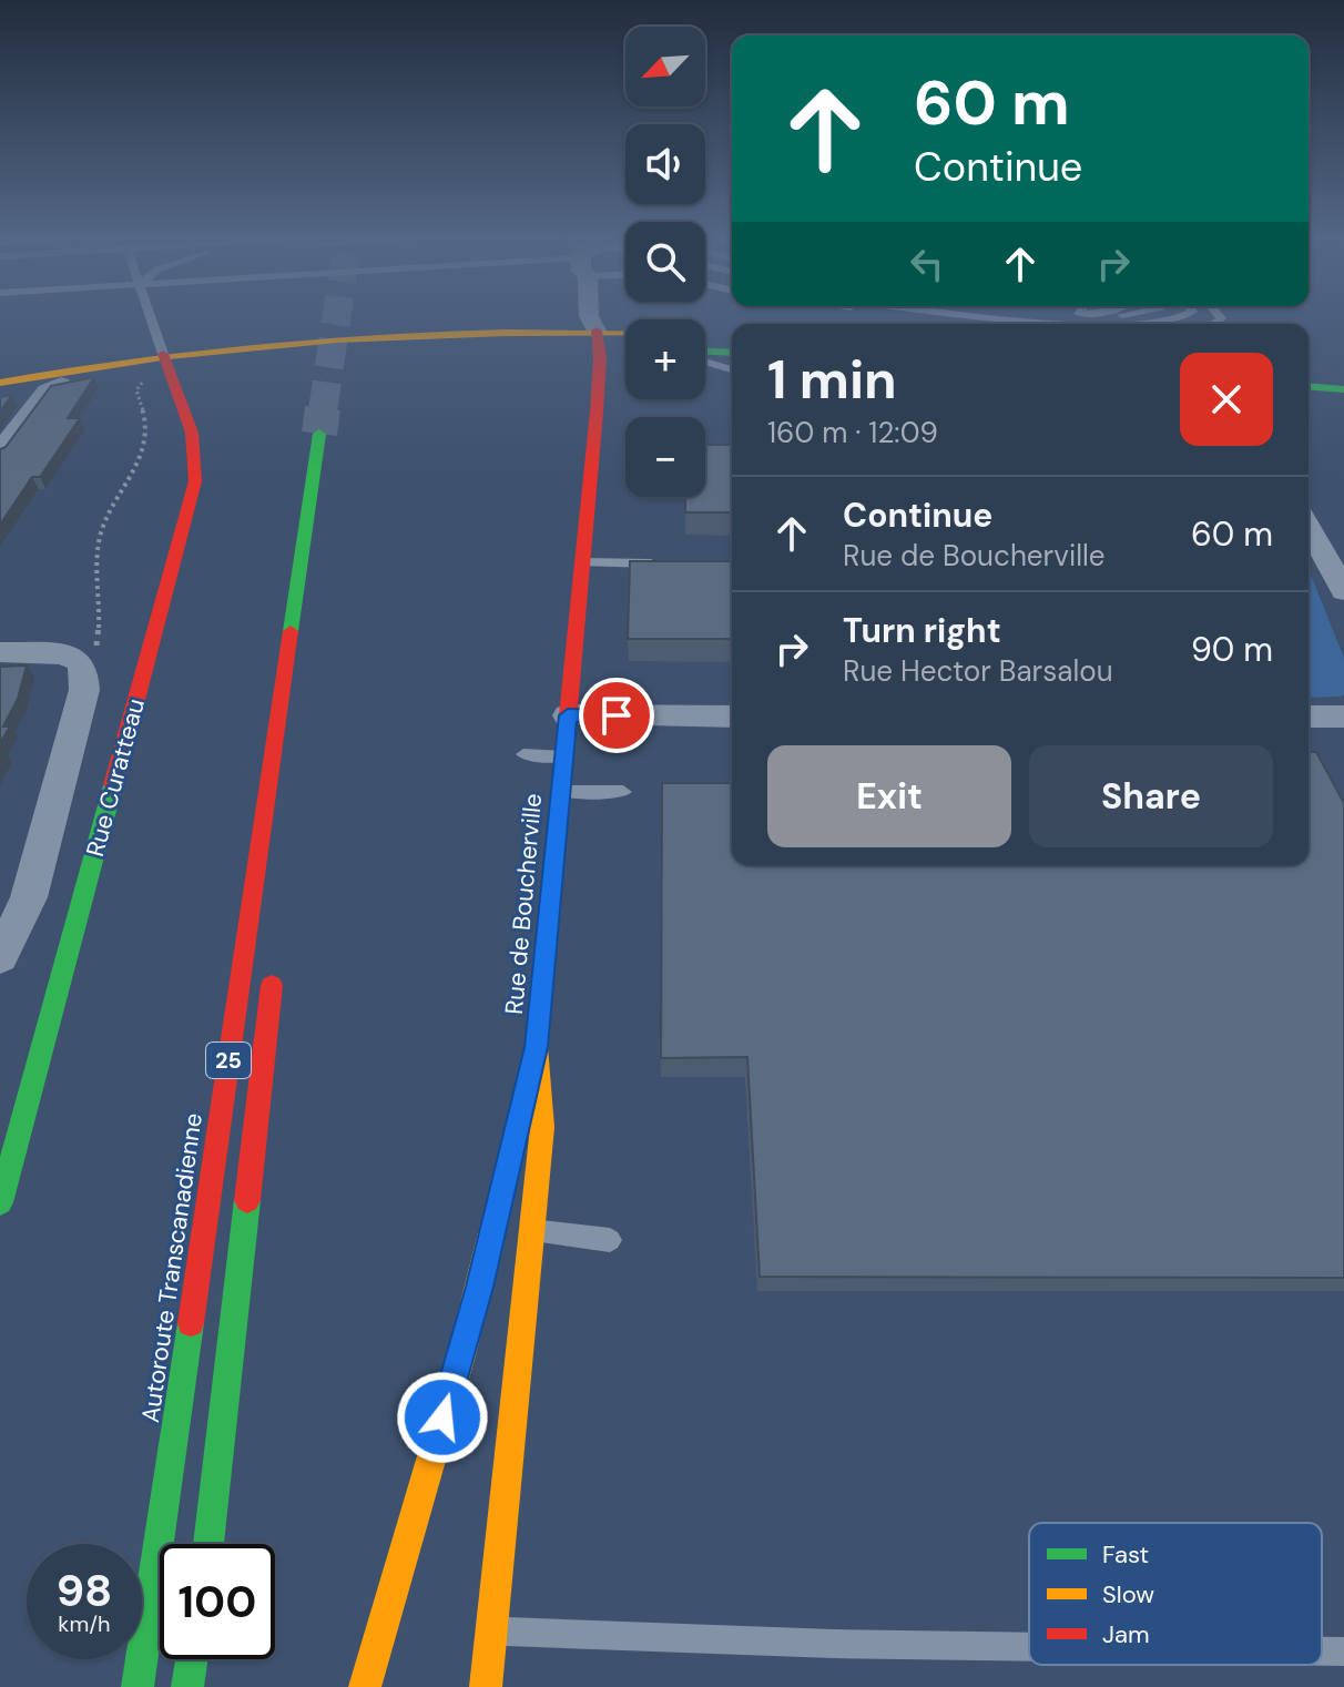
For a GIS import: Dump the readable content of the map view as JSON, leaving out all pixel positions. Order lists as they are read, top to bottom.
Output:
{
  "streets": {
    "main road": [
      "Rue Curatteau",
      "Rue de Boucherville",
      "25",
      "Autoroute Transcanadienne"
    ]
  },
  "legend": ["Fast", "Slow", "Jam"],
  "north": "bottom left",
  "page": {
    "map_buttons": ["+", "−"],
    "turn": ["60 m", "Continue"],
    "heading": ["1 min", "160 m · 12:09"],
    "list": [
      {
        "name": "Continue",
        "note": "Rue de Boucherville",
        "value": "60 m"
      },
      {
        "name": "Turn right",
        "note": "Rue Hector Barsalou",
        "value": "90 m"
      }
    ],
    "buttons": ["Exit", "Share"],
    "speed": "98 km/h",
    "limit": "100"
  }
}
